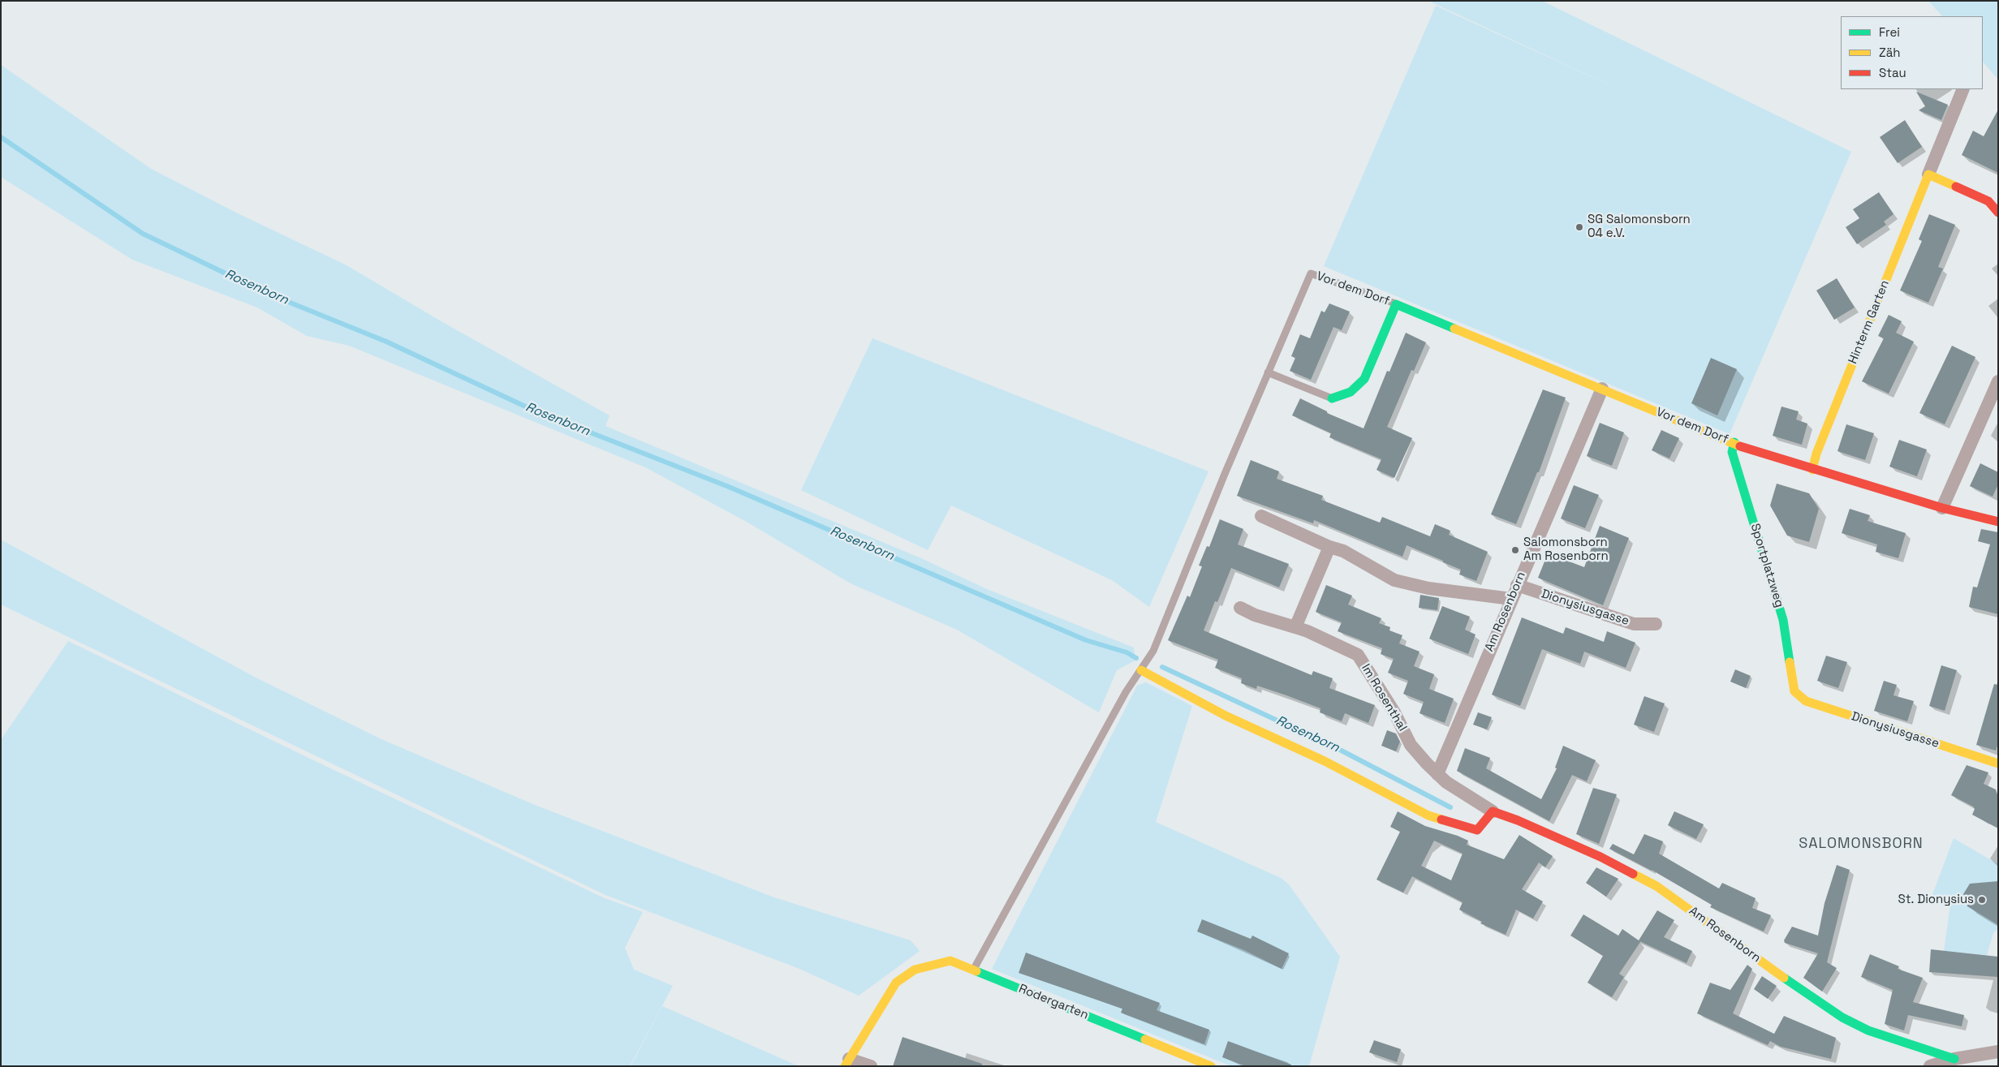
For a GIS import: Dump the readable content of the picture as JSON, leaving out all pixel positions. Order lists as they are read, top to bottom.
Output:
{
  "streets": {
    "street": [
      "Vor dem Dorf",
      "Hinterm Garten",
      "Sportplatzweg",
      "Dionysiusgasse",
      "Am Rosenborn",
      "Im Rosenthal",
      "Rodergarten"
    ]
  },
  "crossings": [
    ["Vor dem Dorf", "Hinterm Garten"],
    ["Vor dem Dorf", "Sportplatzweg"],
    ["Vor dem Dorf", "Am Rosenborn"],
    ["Sportplatzweg", "Dionysiusgasse"],
    ["Dionysiusgasse", "Am Rosenborn"],
    ["Am Rosenborn", "Im Rosenthal"]
  ],
  "districts": ["SALOMONSBORN"],
  "water": ["Rosenborn"],
  "places": ["SG Salomonsborn 04 e.V.", "Salomonsborn Am Rosenborn", "St. Dionysius"],
  "legend": ["Frei", "Zäh", "Stau"]
}
